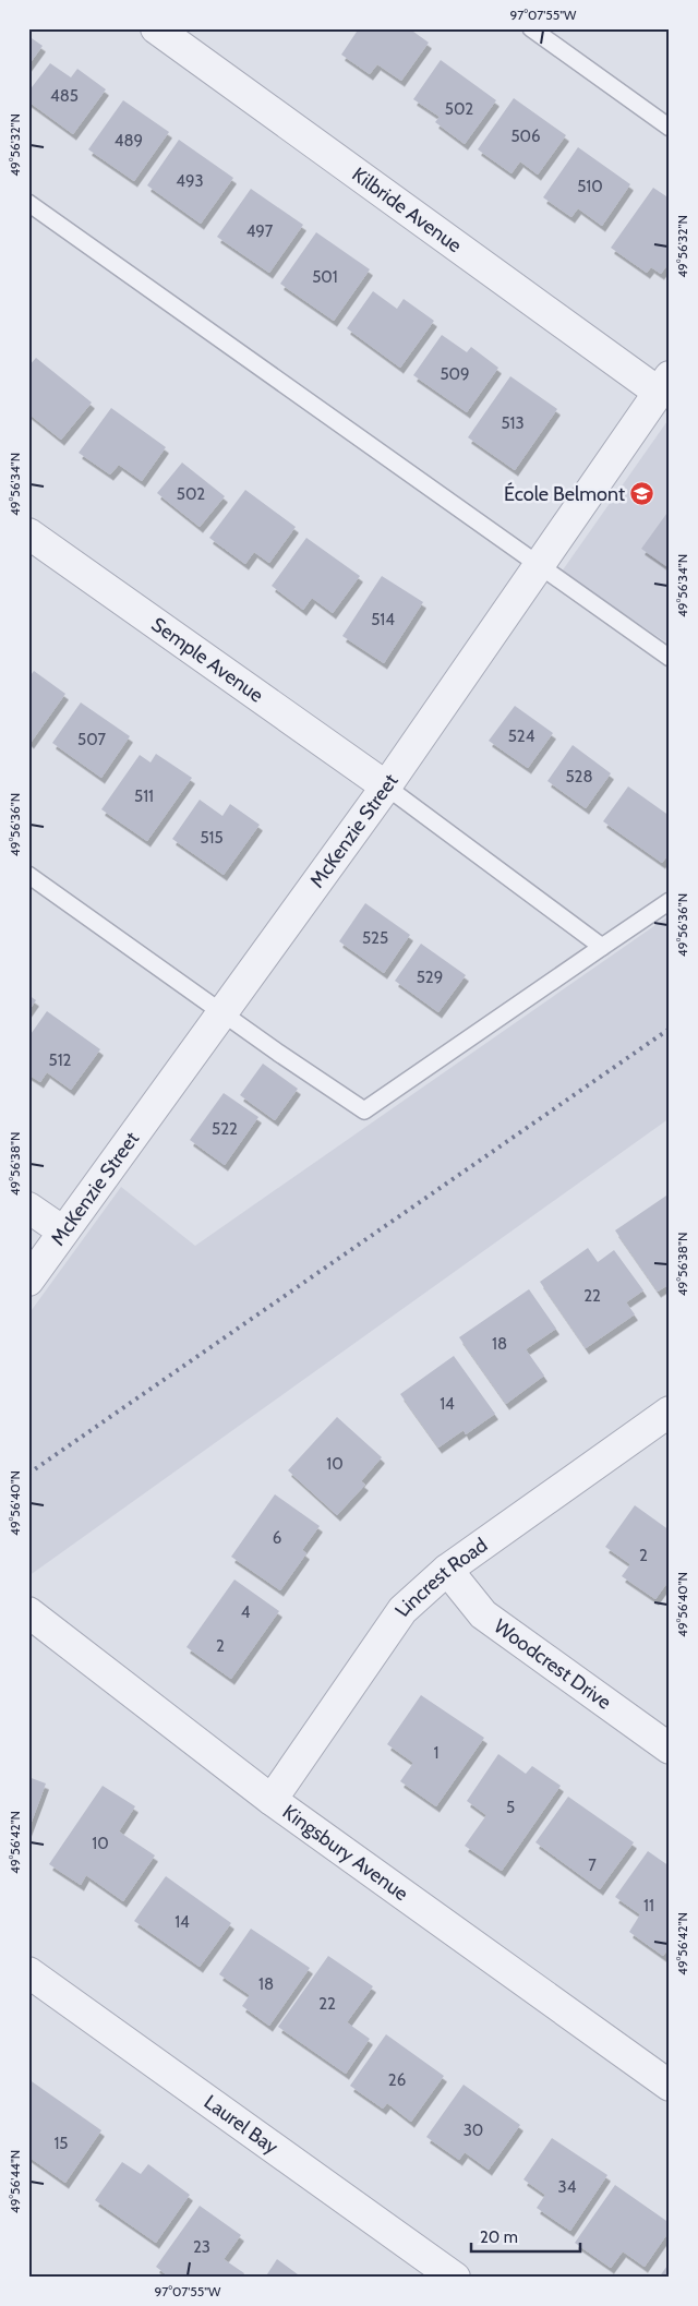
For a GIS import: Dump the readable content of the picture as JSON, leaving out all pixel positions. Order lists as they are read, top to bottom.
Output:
{
  "streets": {
    "street": [
      "Kilbride Avenue",
      "Semple Avenue",
      "McKenzie Street",
      "Lincrest Road",
      "Woodcrest Drive",
      "Kingsbury Avenue",
      "Laurel Bay"
    ]
  },
  "crossings": [
    ["Kilbride Avenue", "McKenzie Street"],
    ["Semple Avenue", "McKenzie Street"],
    ["Lincrest Road", "Woodcrest Drive"],
    ["Lincrest Road", "Kingsbury Avenue"]
  ],
  "places": {
    "school or university": ["École Belmont"]
  },
  "house_numbers": [
    "485",
    "502",
    "506",
    "489",
    "493",
    "510",
    "497",
    "501",
    "509",
    "513",
    "502",
    "514",
    "524",
    "507",
    "528",
    "511",
    "515",
    "525",
    "529",
    "512",
    "522",
    "22",
    "18",
    "14",
    "10",
    "6",
    "2",
    "4",
    "2",
    "1",
    "5",
    "10",
    "7",
    "11",
    "14",
    "18",
    "22",
    "26",
    "30",
    "15",
    "34",
    "23"
  ],
  "scale_bar": "20 m",
  "coordinates": [
    "97°07'55\"W",
    "49°56'32\"N",
    "49°56'34\"N",
    "49°56'36\"N",
    "49°56'38\"N",
    "49°56'40\"N",
    "49°56'42\"N",
    "49°56'44\"N"
  ]
}
